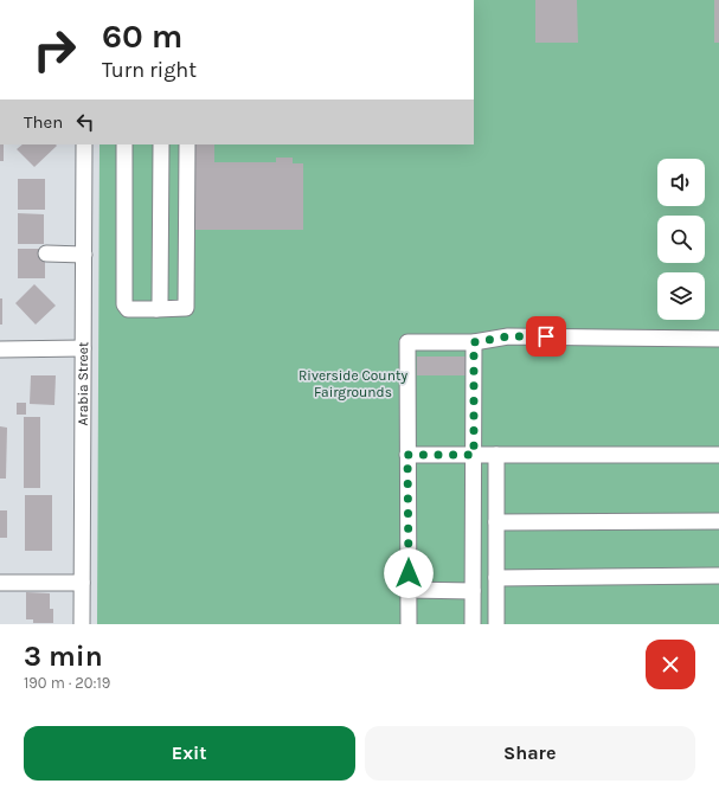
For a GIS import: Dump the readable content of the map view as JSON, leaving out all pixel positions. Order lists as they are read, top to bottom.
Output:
{
  "streets": {
    "street": ["Arabia Street"]
  },
  "parks": ["Riverside County Fairgrounds"],
  "page": {
    "turn": ["60 m", "Turn right"],
    "then": "Then",
    "heading": ["3 min", "190 m · 20:19"],
    "buttons": ["Exit", "Share"]
  }
}
